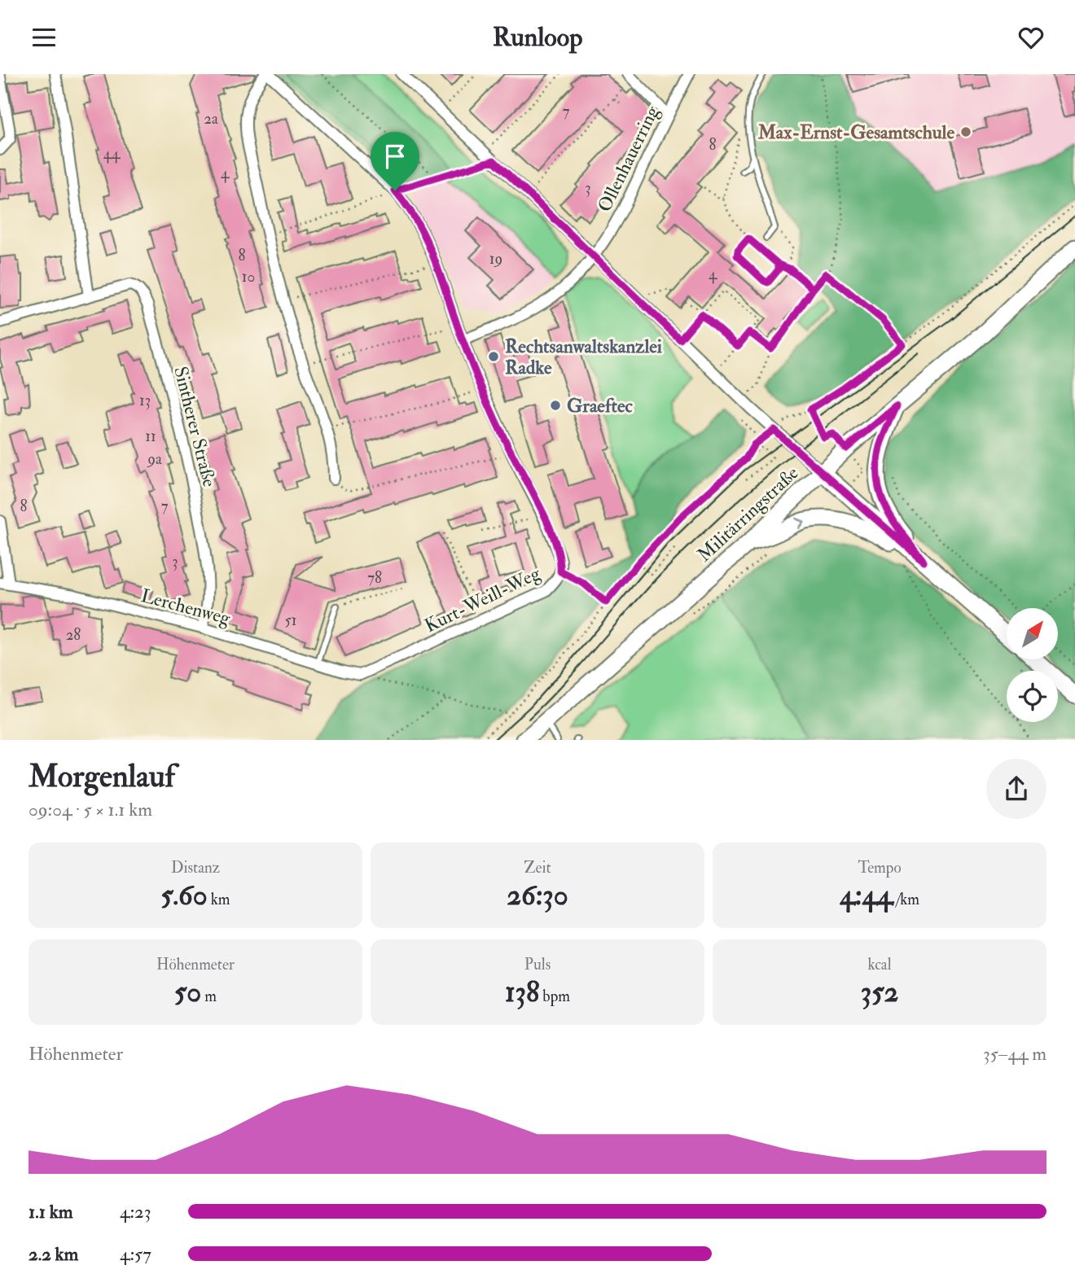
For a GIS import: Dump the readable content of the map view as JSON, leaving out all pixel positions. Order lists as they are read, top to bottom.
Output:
{
  "streets": {
    "main road": ["Militärringstraße"],
    "street": [
      "Ollenhauerring",
      "Sintherer Straße",
      "Kurt-Weill-Weg",
      "Lerchenweg"
    ]
  },
  "crossings": [
    ["Sintherer Straße", "Lerchenweg"],
    ["Kurt-Weill-Weg", "Lerchenweg"]
  ],
  "places": ["Max-Ernst-Gesamtschule", "Rechtsanwaltskanzlei Radke", "Graeftec"],
  "house_numbers": [
    "7",
    "2a",
    "8",
    "44",
    "4",
    "3",
    "8",
    "19",
    "4",
    "10",
    "13",
    "11",
    "9a",
    "8",
    "7",
    "3",
    "78",
    "51",
    "28"
  ],
  "north": "top right",
  "page": {
    "header": "Runloop",
    "heading": ["Morgenlauf", "09:04 · 5 × 1.1 km"],
    "stats": [
      ["Distanz", "5.60 km"],
      ["Zeit", "26:30"],
      ["Tempo", "4:44 /km"],
      ["Höhenmeter", "50 m"],
      ["Puls", "138 bpm"],
      ["kcal", "352"]
    ],
    "chart": ["Höhenmeter", "35–44 m"],
    "list": [
      {
        "name": "1.1 km",
        "note": "4:23"
      },
      {
        "name": "2.2 km",
        "note": "4:57"
      }
    ]
  }
}
